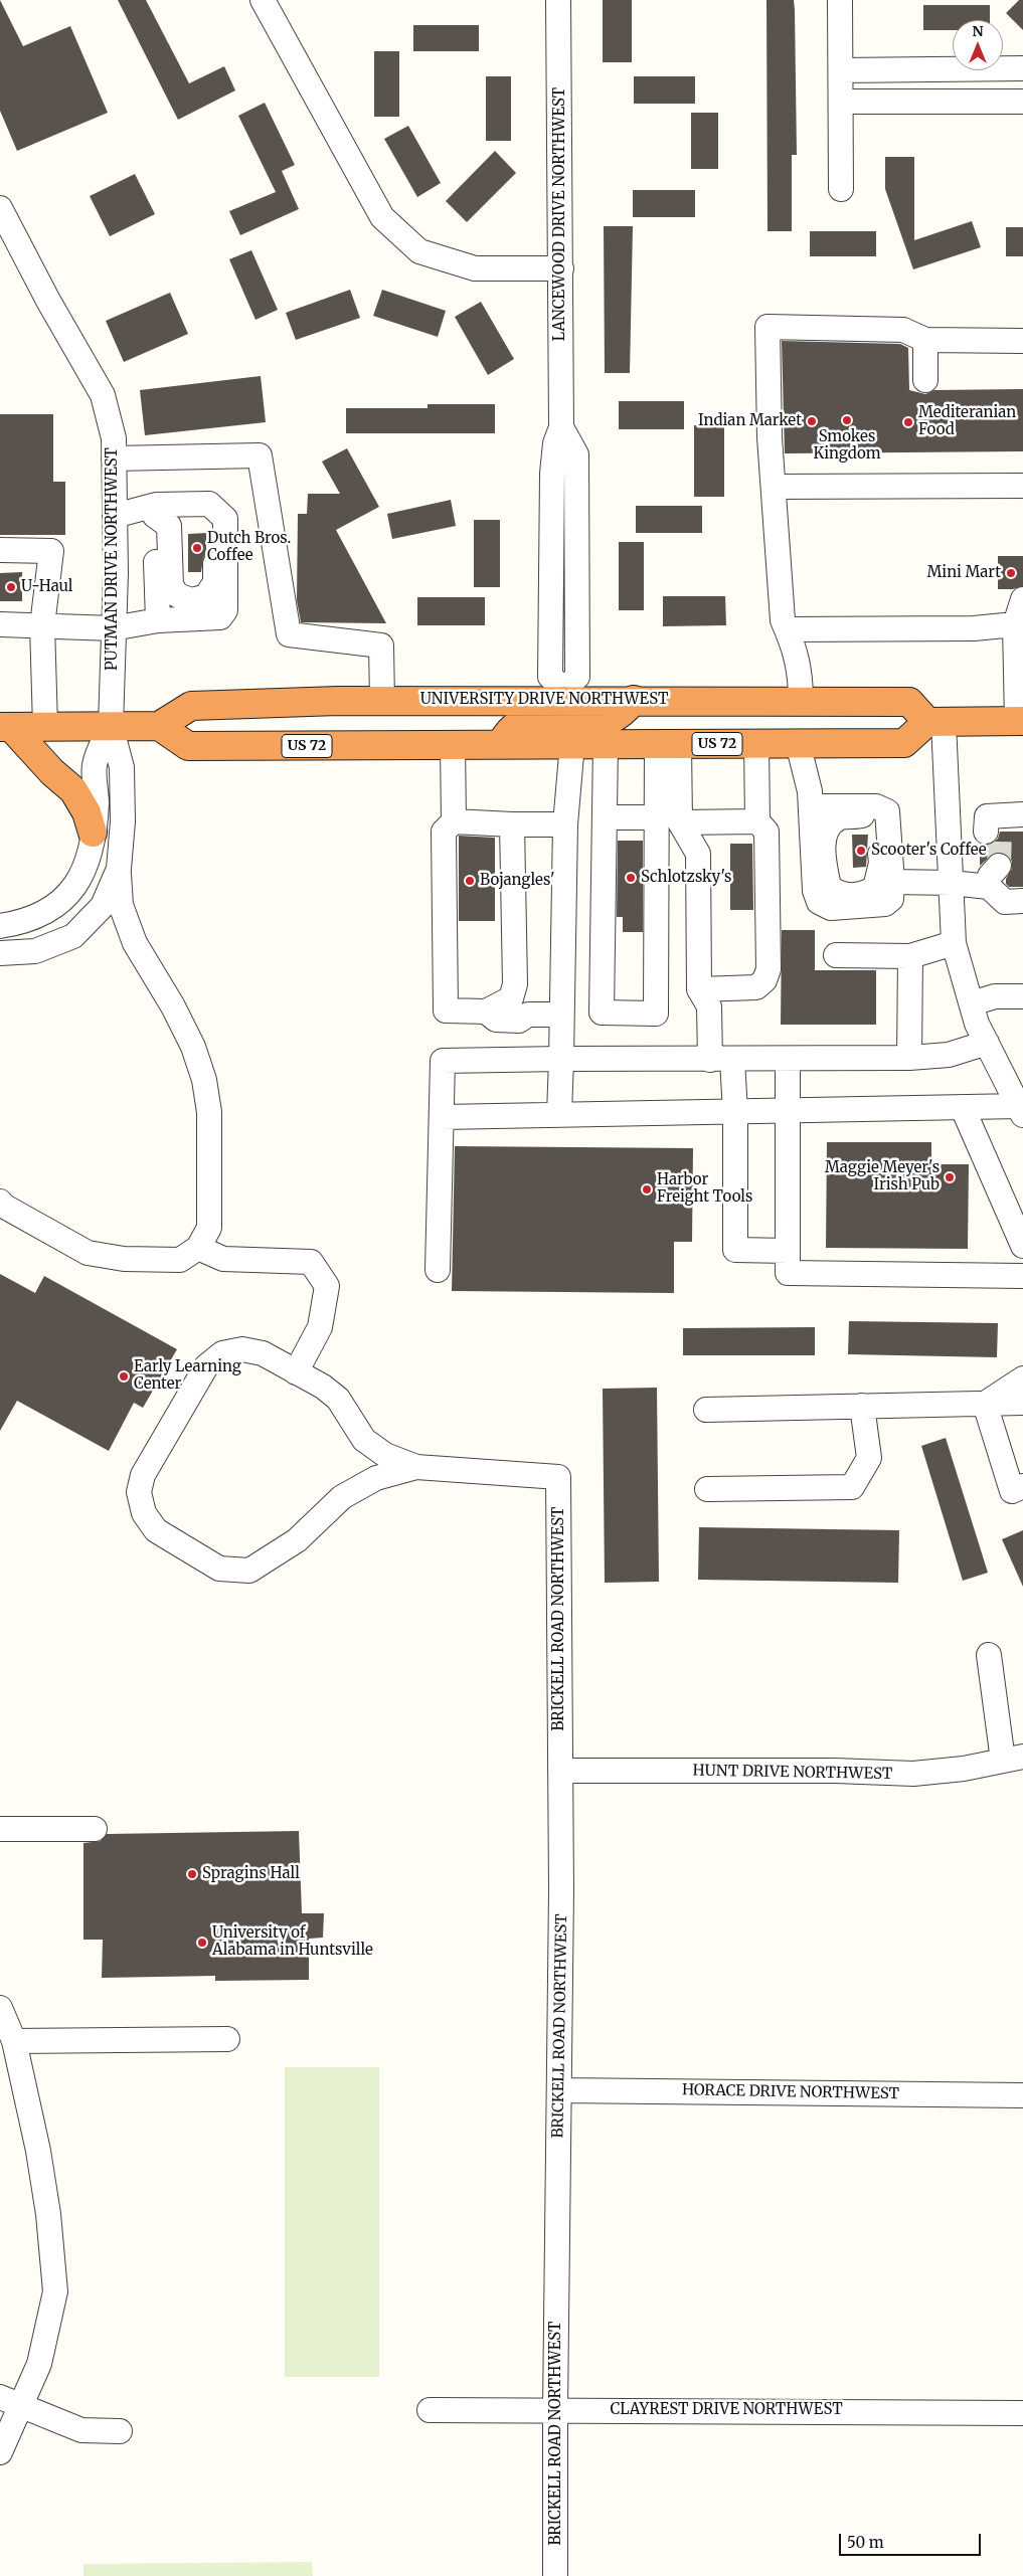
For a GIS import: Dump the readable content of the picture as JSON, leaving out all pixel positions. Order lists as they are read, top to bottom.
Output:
{
  "streets": {
    "highway": ["UNIVERSITY DRIVE NORTHWEST", "US 72"],
    "street": [
      "LANCEWOOD DRIVE NORTHWEST",
      "PUTMAN DRIVE NORTHWEST",
      "BRICKELL ROAD NORTHWEST",
      "HUNT DRIVE NORTHWEST",
      "HORACE DRIVE NORTHWEST",
      "CLAYREST DRIVE NORTHWEST"
    ]
  },
  "crossings": [
    ["LANCEWOOD DRIVE NORTHWEST", "UNIVERSITY DRIVE NORTHWEST"],
    ["UNIVERSITY DRIVE NORTHWEST", "US 72"],
    ["BRICKELL ROAD NORTHWEST", "HUNT DRIVE NORTHWEST"],
    ["BRICKELL ROAD NORTHWEST", "HORACE DRIVE NORTHWEST"],
    ["BRICKELL ROAD NORTHWEST", "CLAYREST DRIVE NORTHWEST"]
  ],
  "places": [
    "Smokes Kingdom",
    "Indian Market",
    "Mediteranian Food",
    "Dutch Bros. Coffee",
    "Mini Mart",
    "U-Haul",
    "Scooter's Coffee",
    "Schlotzsky's",
    "Bojangles'",
    "Maggie Meyer's Irish Pub",
    "Harbor Freight Tools",
    "Early Learning Center",
    "Spragins Hall",
    "University of Alabama in Huntsville"
  ],
  "scale_bar": "50 m",
  "north": "top"
}
